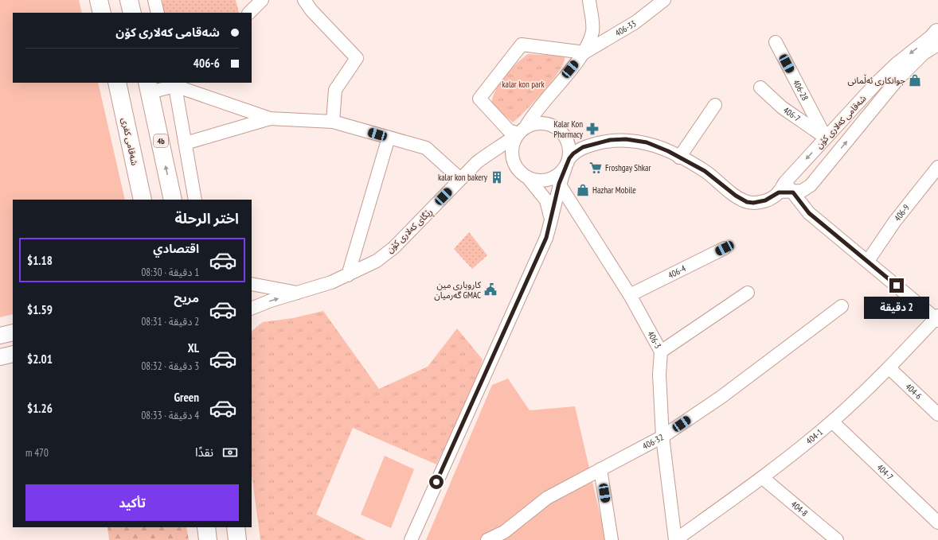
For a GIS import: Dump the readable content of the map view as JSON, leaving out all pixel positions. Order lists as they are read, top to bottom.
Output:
{
  "streets": {
    "highway": ["4b", "شەقامی کفری"],
    "street": [
      "406-33",
      "406-28",
      "406-7",
      "شەقامی کەلاری کۆن",
      "406-9",
      "ڕێگای کەلاری کۆن",
      "406-4",
      "406-3",
      "404-6",
      "404-1",
      "406-32",
      "404-7",
      "404-8"
    ]
  },
  "crossings": [
    ["406-28", "406-7"],
    ["406-28", "شەقامی کەلاری کۆن"],
    ["406-7", "شەقامی کەلاری کۆن"],
    ["شەقامی کەلاری کۆن", "ڕێگای کەلاری کۆن"],
    ["406-4", "406-3"],
    ["406-3", "404-1"],
    ["406-3", "406-32"],
    ["404-6", "404-1"],
    ["404-1", "404-7"],
    ["404-1", "404-8"]
  ],
  "parks": ["kalar kon park"],
  "places": {
    "shop": ["جوانکاری ئەڵمانی", "Hazhar Mobile"],
    "pharmacy": ["Kalar Kon Pharmacy"],
    "supermarket": ["Froshgay Shkar"],
    "building": ["kalar kon bakery"],
    "public building": ["کاروباری مین گەرمیان GMAC"]
  },
  "page": {
    "banner": ["شەقامی کەلاری کۆن", "406-6"],
    "heading": "اختر الرحلة",
    "list": [
      {
        "name": "اقتصادي",
        "note": "1 دقيقة · 08:30",
        "value": "$1.18"
      },
      {
        "name": "مريح",
        "note": "2 دقيقة · 08:31",
        "value": "$1.59"
      },
      {
        "name": "XL",
        "note": "3 دقيقة · 08:32",
        "value": "$2.01"
      },
      {
        "name": "Green",
        "note": "4 دقيقة · 08:33",
        "value": "$1.26"
      }
    ],
    "bubble": "2 دقيقة",
    "pay": ["نقدًا", "470 m"],
    "buttons": "تأكيد"
  }
}
